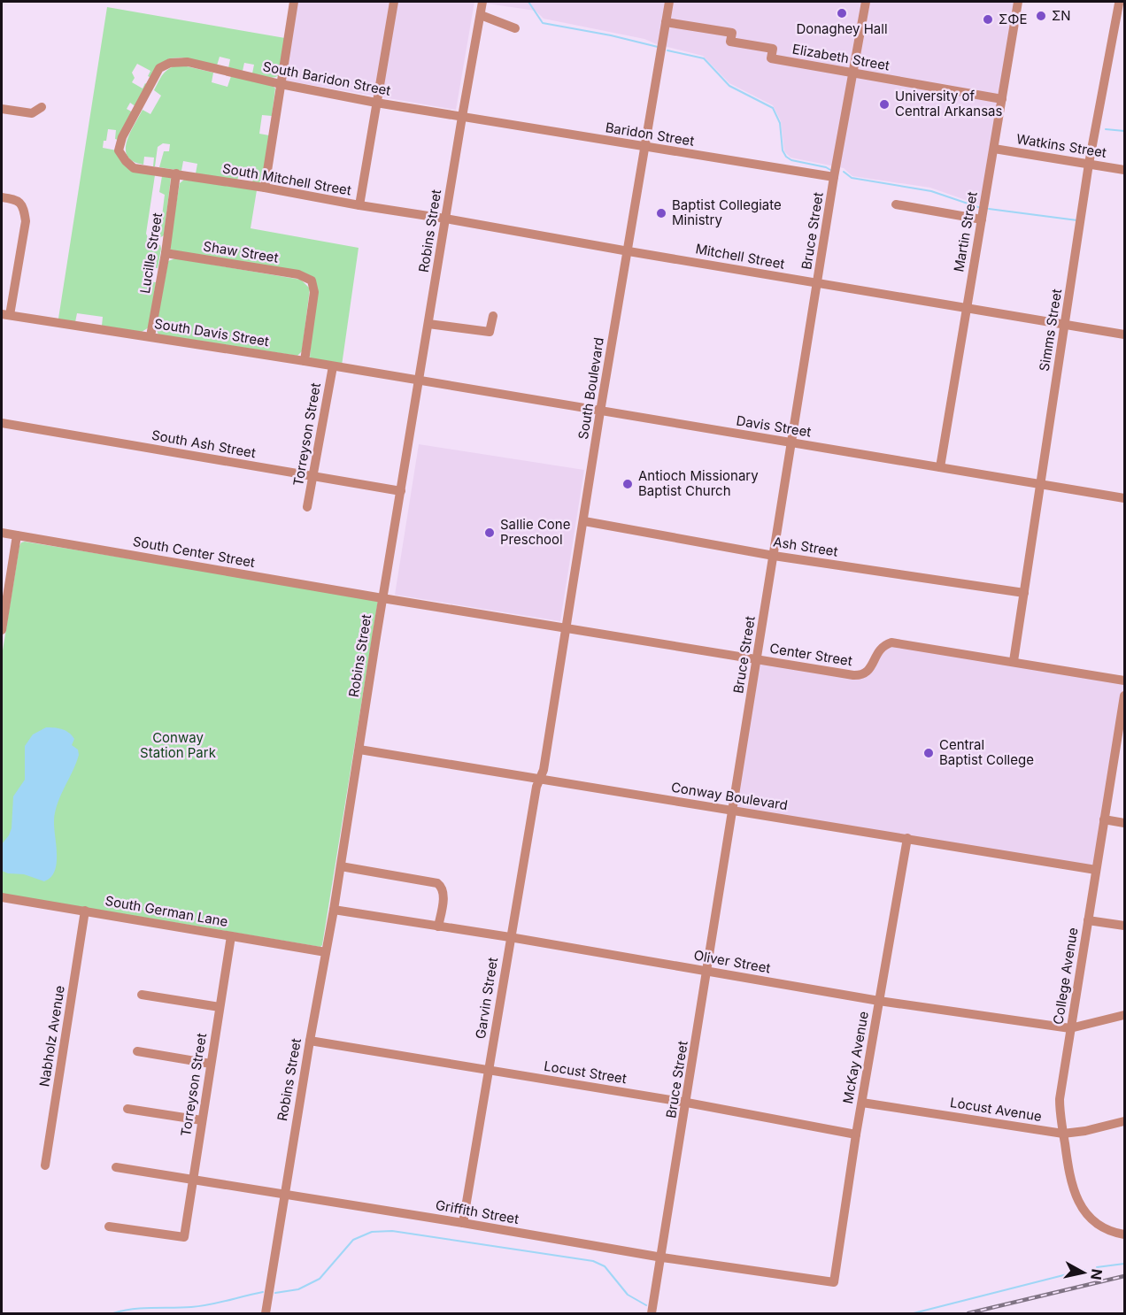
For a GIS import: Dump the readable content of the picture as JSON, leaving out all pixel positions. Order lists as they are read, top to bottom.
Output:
{
  "streets": {
    "street": [
      "Elizabeth Street",
      "South Baridon Street",
      "Baridon Street",
      "Watkins Street",
      "South Mitchell Street",
      "Robins Street",
      "Bruce Street",
      "Martin Street",
      "Shaw Street",
      "Lucille Street",
      "Mitchell Street",
      "Simms Street",
      "South Davis Street",
      "South Boulevard",
      "Davis Street",
      "Torreyson Street",
      "South Ash Street",
      "Ash Street",
      "South Center Street",
      "Center Street",
      "Conway Boulevard",
      "South German Lane",
      "Oliver Street",
      "College Avenue",
      "Garvin Street",
      "Nabholz Avenue",
      "McKay Avenue",
      "Locust Street",
      "Locust Avenue",
      "Griffith Street"
    ]
  },
  "crossings": [
    ["Elizabeth Street", "Bruce Street"],
    ["Elizabeth Street", "Martin Street"],
    ["Elizabeth Street", "South Boulevard"],
    ["South Baridon Street", "Baridon Street"],
    ["South Baridon Street", "South Mitchell Street"],
    ["South Baridon Street", "Robins Street"],
    ["Baridon Street", "Robins Street"],
    ["Baridon Street", "Bruce Street"],
    ["Baridon Street", "South Boulevard"],
    ["Watkins Street", "Martin Street"],
    ["Watkins Street", "Simms Street"],
    ["South Mitchell Street", "Robins Street"],
    ["South Mitchell Street", "Lucille Street"],
    ["South Mitchell Street", "Mitchell Street"],
    ["Robins Street", "Mitchell Street"],
    ["Robins Street", "South Davis Street"],
    ["Robins Street", "Davis Street"],
    ["Robins Street", "South Ash Street"],
    ["Robins Street", "South Center Street"],
    ["Robins Street", "Center Street"],
    ["Robins Street", "Conway Boulevard"],
    ["Robins Street", "South German Lane"],
    ["Robins Street", "Oliver Street"],
    ["Robins Street", "Locust Street"],
    ["Robins Street", "Griffith Street"],
    ["Bruce Street", "Mitchell Street"],
    ["Bruce Street", "Davis Street"],
    ["Bruce Street", "Ash Street"],
    ["Bruce Street", "Center Street"],
    ["Bruce Street", "Conway Boulevard"],
    ["Bruce Street", "Oliver Street"],
    ["Bruce Street", "Locust Street"],
    ["Bruce Street", "Griffith Street"],
    ["Martin Street", "Mitchell Street"],
    ["Martin Street", "Davis Street"],
    ["Shaw Street", "Lucille Street"],
    ["Shaw Street", "South Davis Street"],
    ["Lucille Street", "South Davis Street"],
    ["Mitchell Street", "Simms Street"],
    ["Mitchell Street", "South Boulevard"],
    ["Simms Street", "Davis Street"],
    ["Simms Street", "Ash Street"],
    ["Simms Street", "Center Street"],
    ["South Davis Street", "Davis Street"],
    ["South Davis Street", "Torreyson Street"],
    ["South Boulevard", "Davis Street"],
    ["South Boulevard", "Ash Street"],
    ["South Boulevard", "Center Street"],
    ["South Boulevard", "Conway Boulevard"],
    ["South Boulevard", "Garvin Street"],
    ["Torreyson Street", "South Ash Street"],
    ["Torreyson Street", "South German Lane"],
    ["Torreyson Street", "Griffith Street"],
    ["South Center Street", "Center Street"],
    ["Conway Boulevard", "College Avenue"],
    ["Conway Boulevard", "Garvin Street"],
    ["Conway Boulevard", "McKay Avenue"],
    ["South German Lane", "Nabholz Avenue"],
    ["Oliver Street", "College Avenue"],
    ["Oliver Street", "Garvin Street"],
    ["Oliver Street", "McKay Avenue"],
    ["College Avenue", "Locust Avenue"],
    ["Garvin Street", "Locust Street"],
    ["Garvin Street", "Griffith Street"],
    ["McKay Avenue", "Locust Street"],
    ["McKay Avenue", "Locust Avenue"],
    ["McKay Avenue", "Griffith Street"]
  ],
  "parks": ["Conway Station Park"],
  "places": [
    "Donaghey Hall",
    "ΣΝ",
    "ΣΦΕ",
    "University of Central Arkansas",
    "Baptist Collegiate Ministry",
    "Antioch Missionary Baptist Church",
    "Sallie Cone Preschool",
    "Central Baptist College"
  ],
  "north": "right"
}
